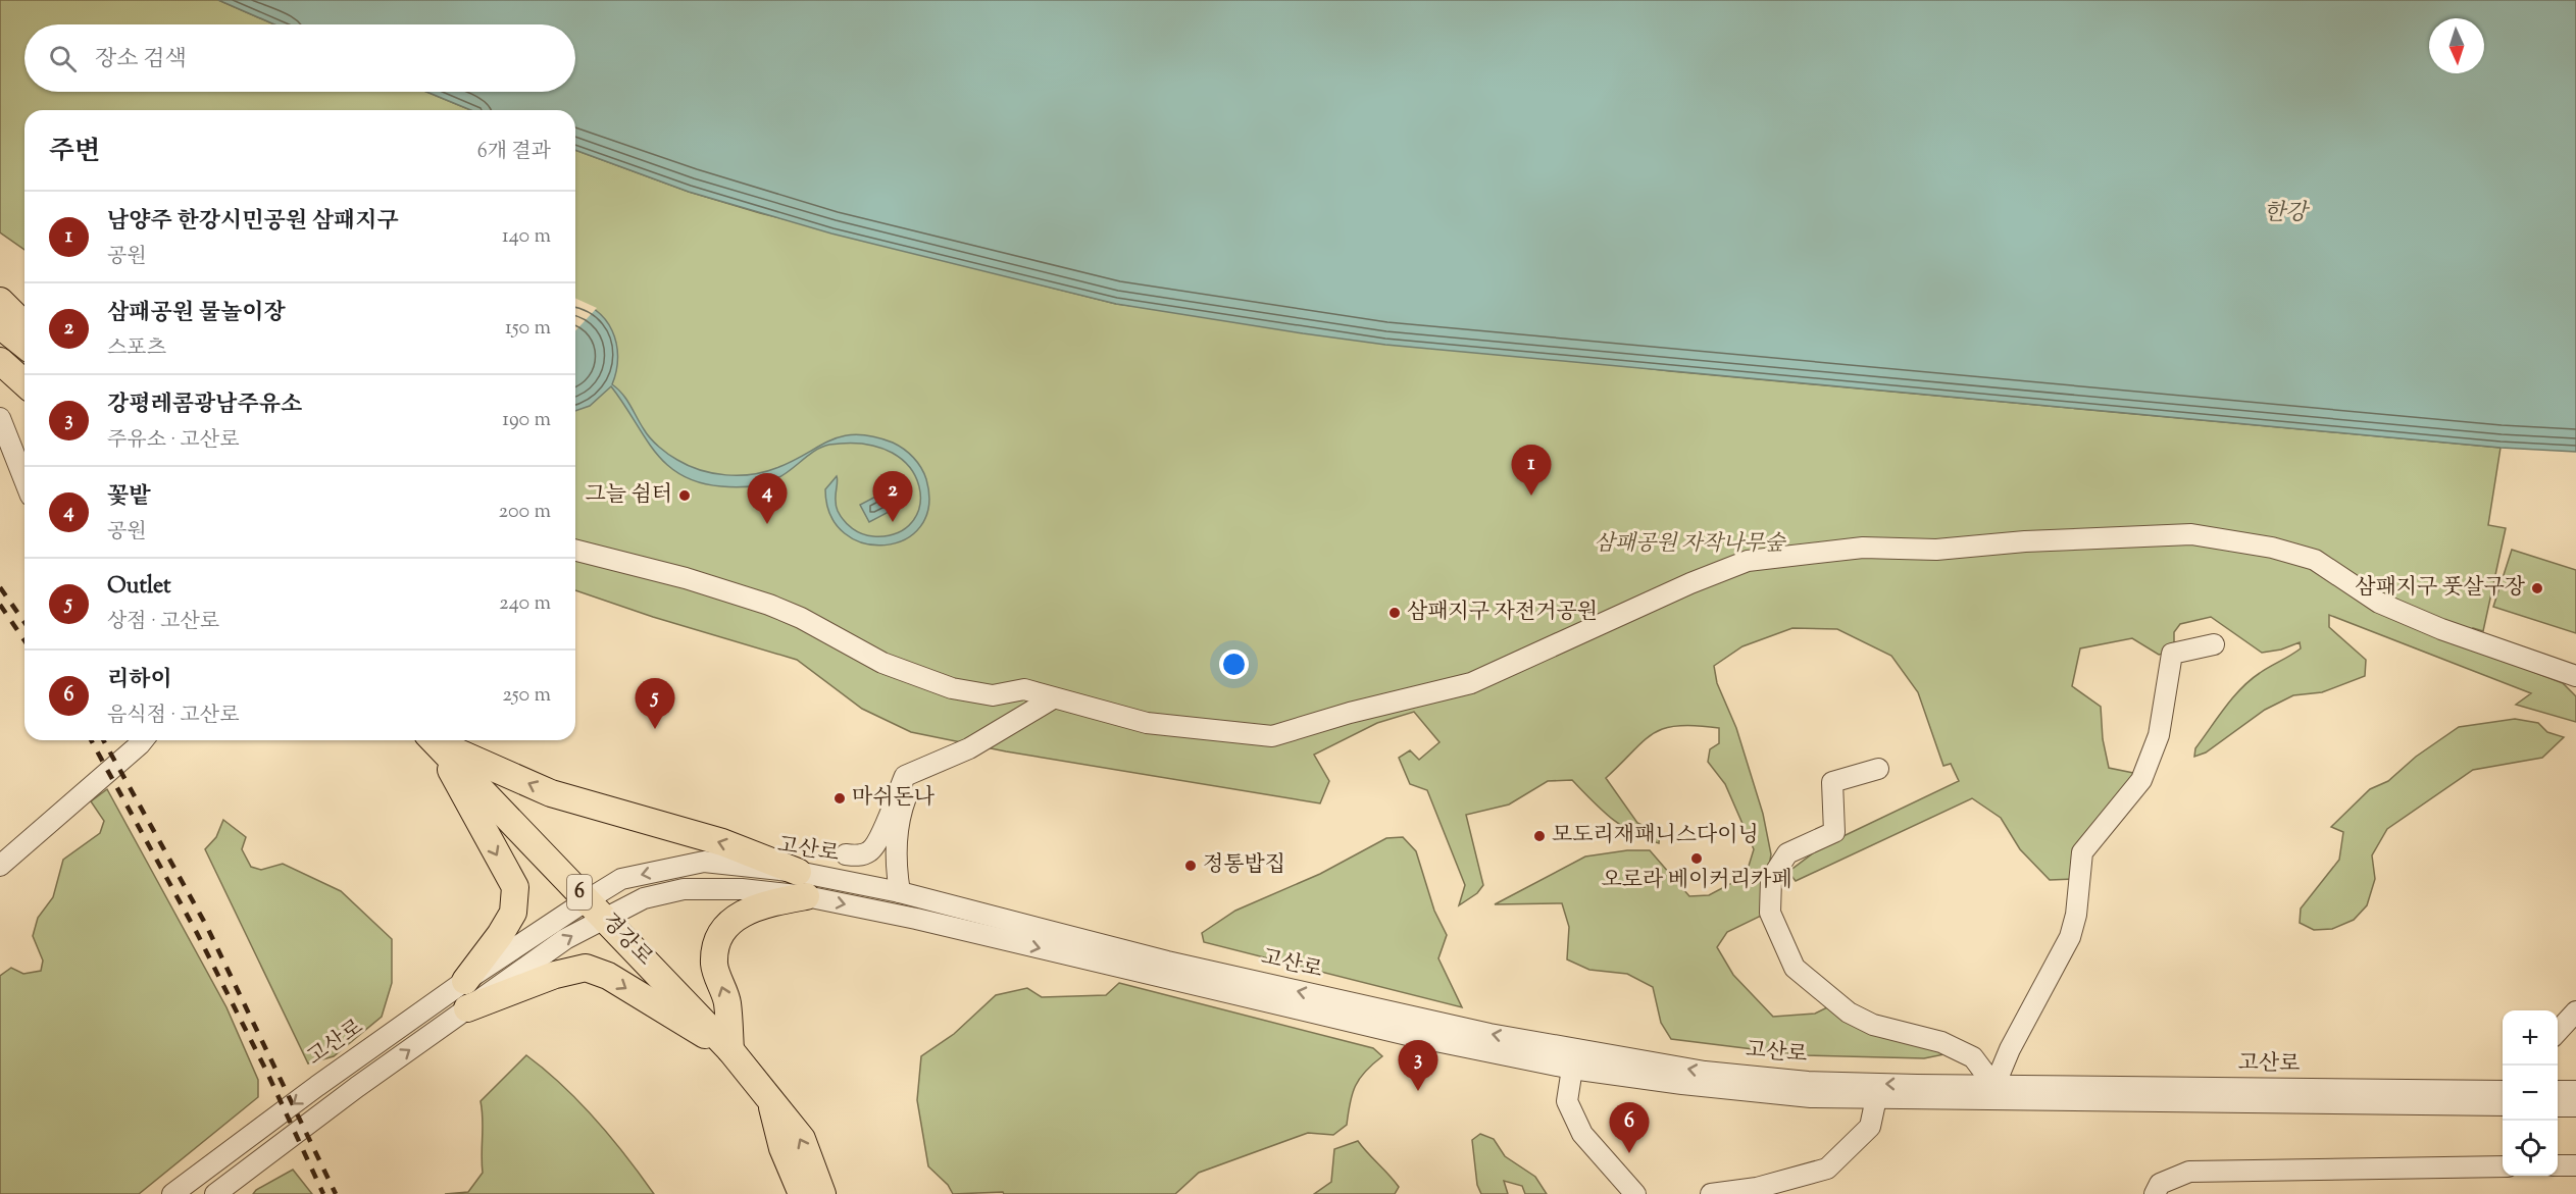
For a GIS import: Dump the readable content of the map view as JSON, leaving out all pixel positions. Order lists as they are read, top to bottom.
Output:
{
  "streets": {
    "main road": ["6", "경강로"],
    "street": ["고산로"]
  },
  "crossings": [
    ["고산로", "경강로"]
  ],
  "water": ["한강"],
  "parks": ["삼패공원 자작나무숲"],
  "places": [
    "그늘 쉼터",
    "삼패지구 풋살구장",
    "삼패지구 자전거공원",
    "마쉬돈나",
    "모도리재패니스다이닝",
    "오로라 베이커리카페",
    "정통밥집"
  ],
  "north": "bottom",
  "page": {
    "search": "장소 검색",
    "heading": ["주변", "6개 결과"],
    "list": [
      {
        "mark": "1",
        "name": "남양주 한강시민공원 삼패지구",
        "note": "공원",
        "value": "140 m"
      },
      {
        "mark": "2",
        "name": "삼패공원 물놀이장",
        "note": "스포츠",
        "value": "150 m"
      },
      {
        "mark": "3",
        "name": "강평레콤광남주유소",
        "note": "주유소 · 고산로",
        "value": "190 m"
      },
      {
        "mark": "4",
        "name": "꽃밭",
        "note": "공원",
        "value": "200 m"
      },
      {
        "mark": "5",
        "name": "Outlet",
        "note": "상점 · 고산로",
        "value": "240 m"
      },
      {
        "mark": "6",
        "name": "리하이",
        "note": "음식점 · 고산로",
        "value": "250 m"
      }
    ],
    "pins": [
      "1",
      "2",
      "4",
      "5",
      "3",
      "6"
    ],
    "map_buttons": ["+", "−"]
  }
}
